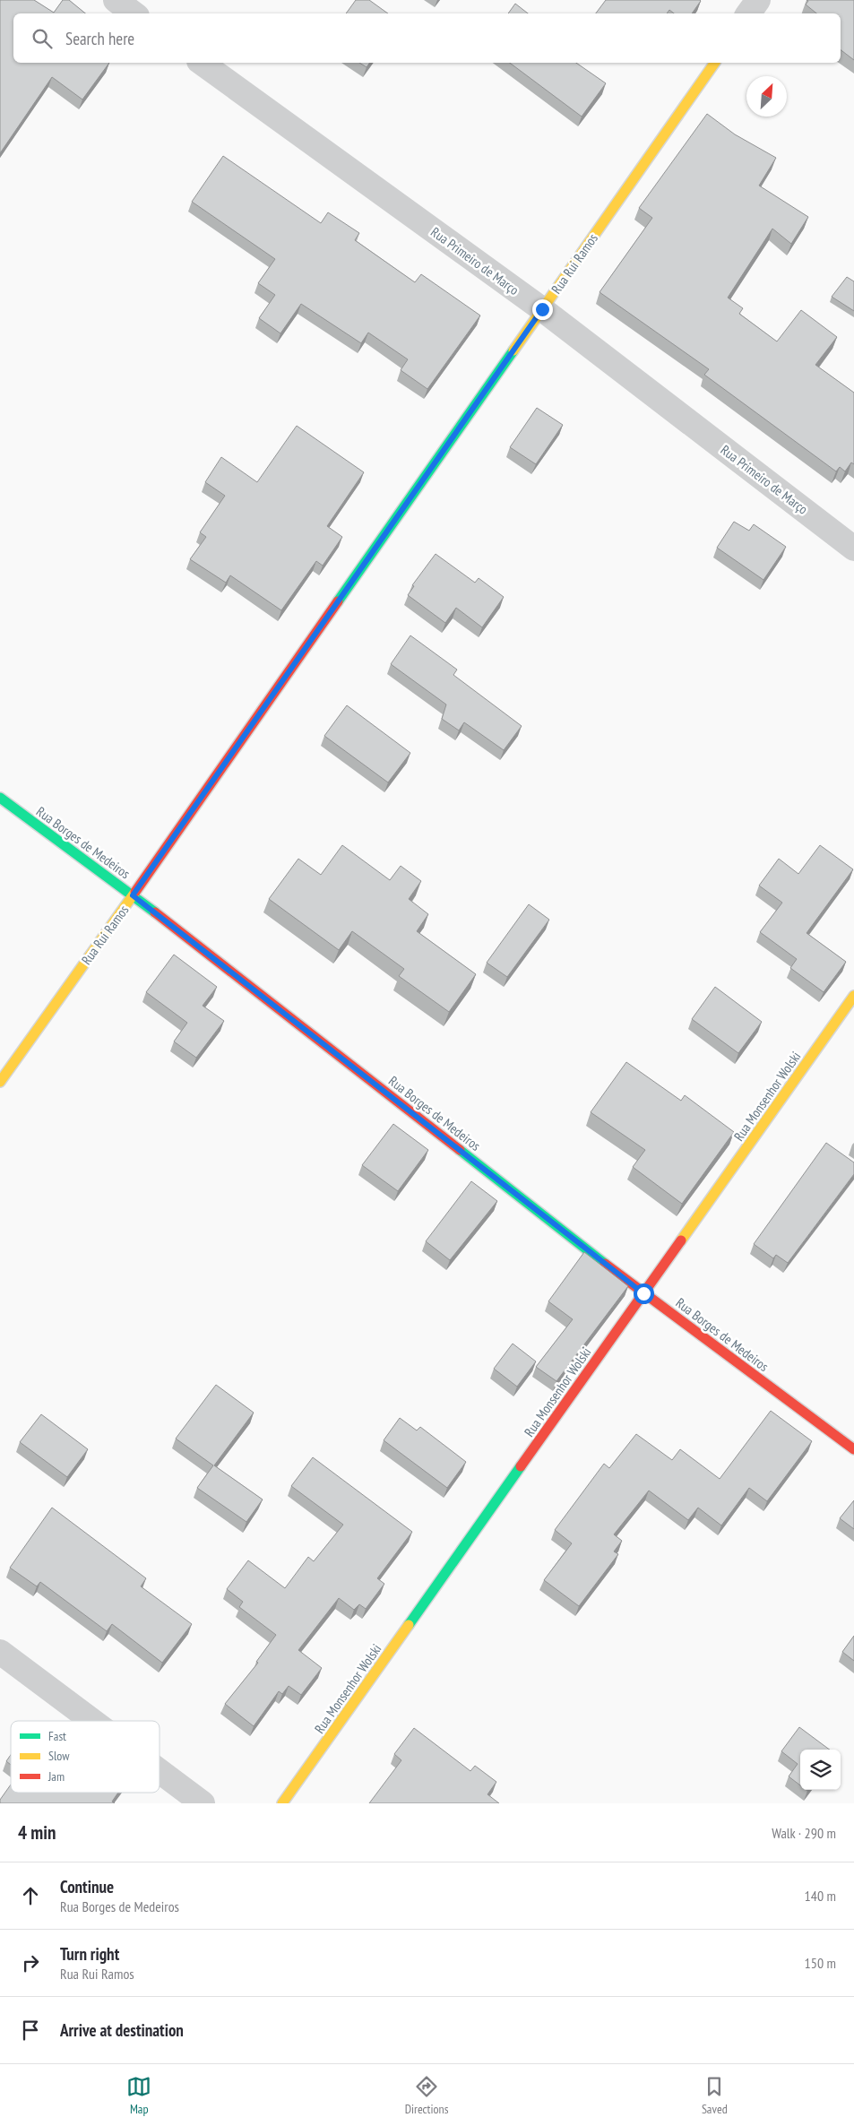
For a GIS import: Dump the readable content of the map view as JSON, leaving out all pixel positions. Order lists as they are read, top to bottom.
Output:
{
  "streets": {
    "street": [
      "Rua Primeiro de Março",
      "Rua Rui Ramos",
      "Rua Borges de Medeiros",
      "Rua Monsenhor Wolski"
    ]
  },
  "crossings": [
    ["Rua Primeiro de Março", "Rua Rui Ramos"],
    ["Rua Rui Ramos", "Rua Borges de Medeiros"],
    ["Rua Borges de Medeiros", "Rua Monsenhor Wolski"]
  ],
  "legend": ["Fast", "Slow", "Jam"],
  "north": "top right",
  "page": {
    "search": "Search here",
    "heading": ["4 min", "Walk · 290 m"],
    "list": [
      ["Continue", "Rua Borges de Medeiros", "140 m"],
      ["Turn right", "Rua Rui Ramos", "150 m"],
      "Arrive at destination"
    ],
    "nav": ["Map", "Directions", "Saved"]
  }
}
